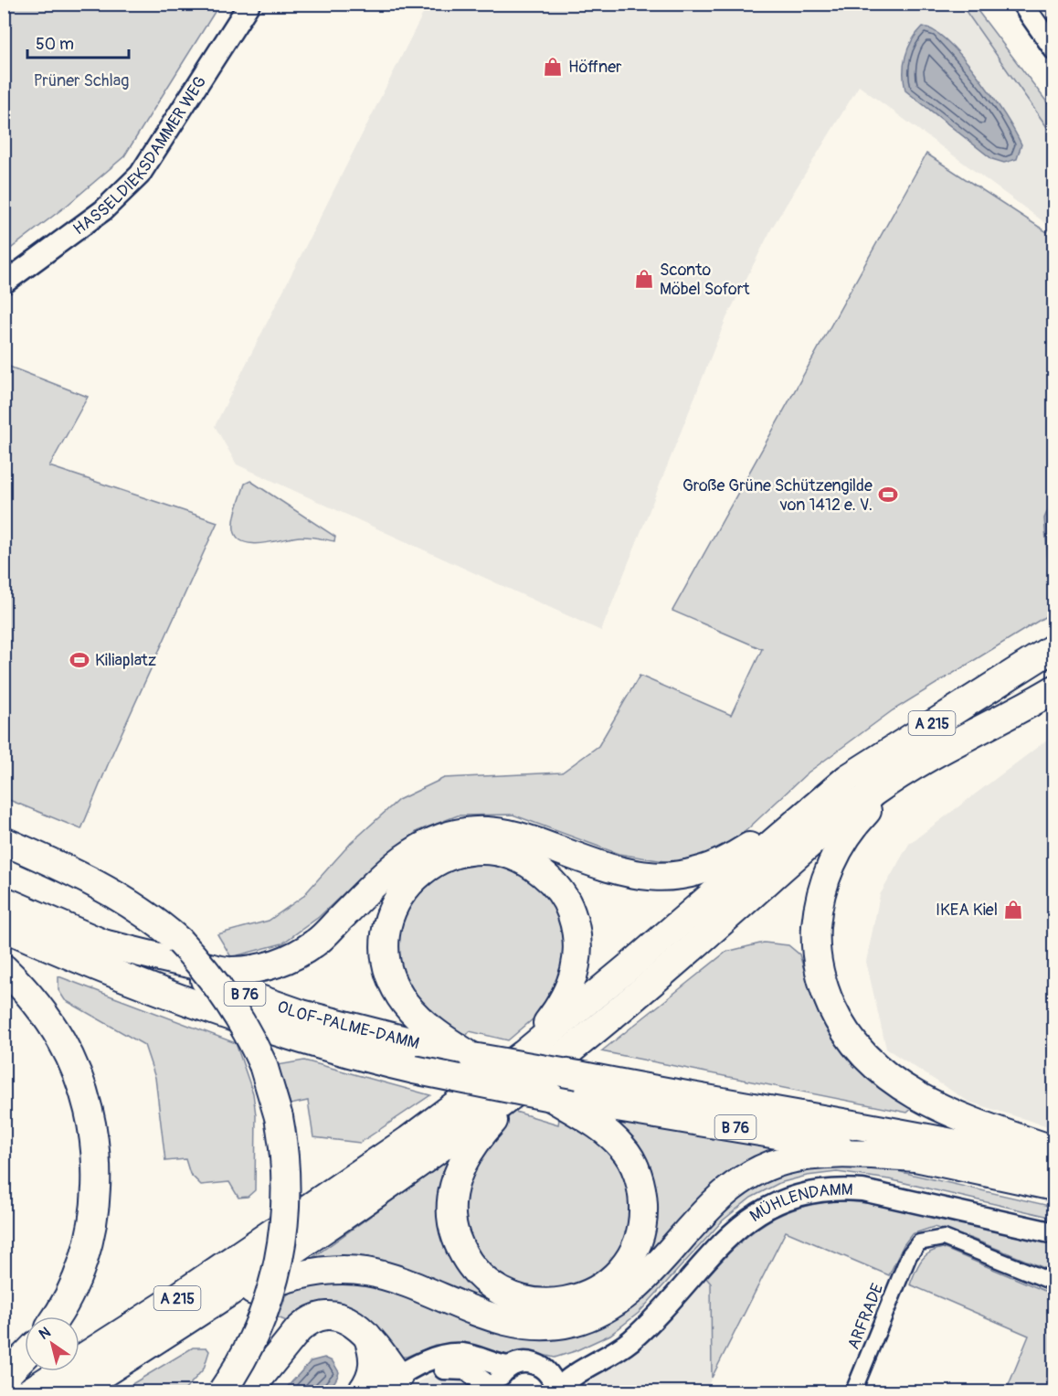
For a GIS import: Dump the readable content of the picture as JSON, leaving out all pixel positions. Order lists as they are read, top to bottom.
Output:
{
  "streets": {
    "highway": ["A 215", "B 76", "OLOF-PALME-DAMM"],
    "street": ["HASSELDIEKSDAMMER WEG", "MÜHLENDAMM", "ARFRADE"]
  },
  "crossings": [
    ["A 215", "B 76"],
    ["A 215", "OLOF-PALME-DAMM"],
    ["B 76", "OLOF-PALME-DAMM"]
  ],
  "parks": ["Prüner Schlag"],
  "places": {
    "shop": ["Höffner", "Sconto Möbel Sofort", "IKEA Kiel"],
    "sports": ["Große Grüne Schützengilde von 1412 e. V.", "Kiliaplatz"]
  },
  "scale_bar": "50 m",
  "north": "top left"
}
